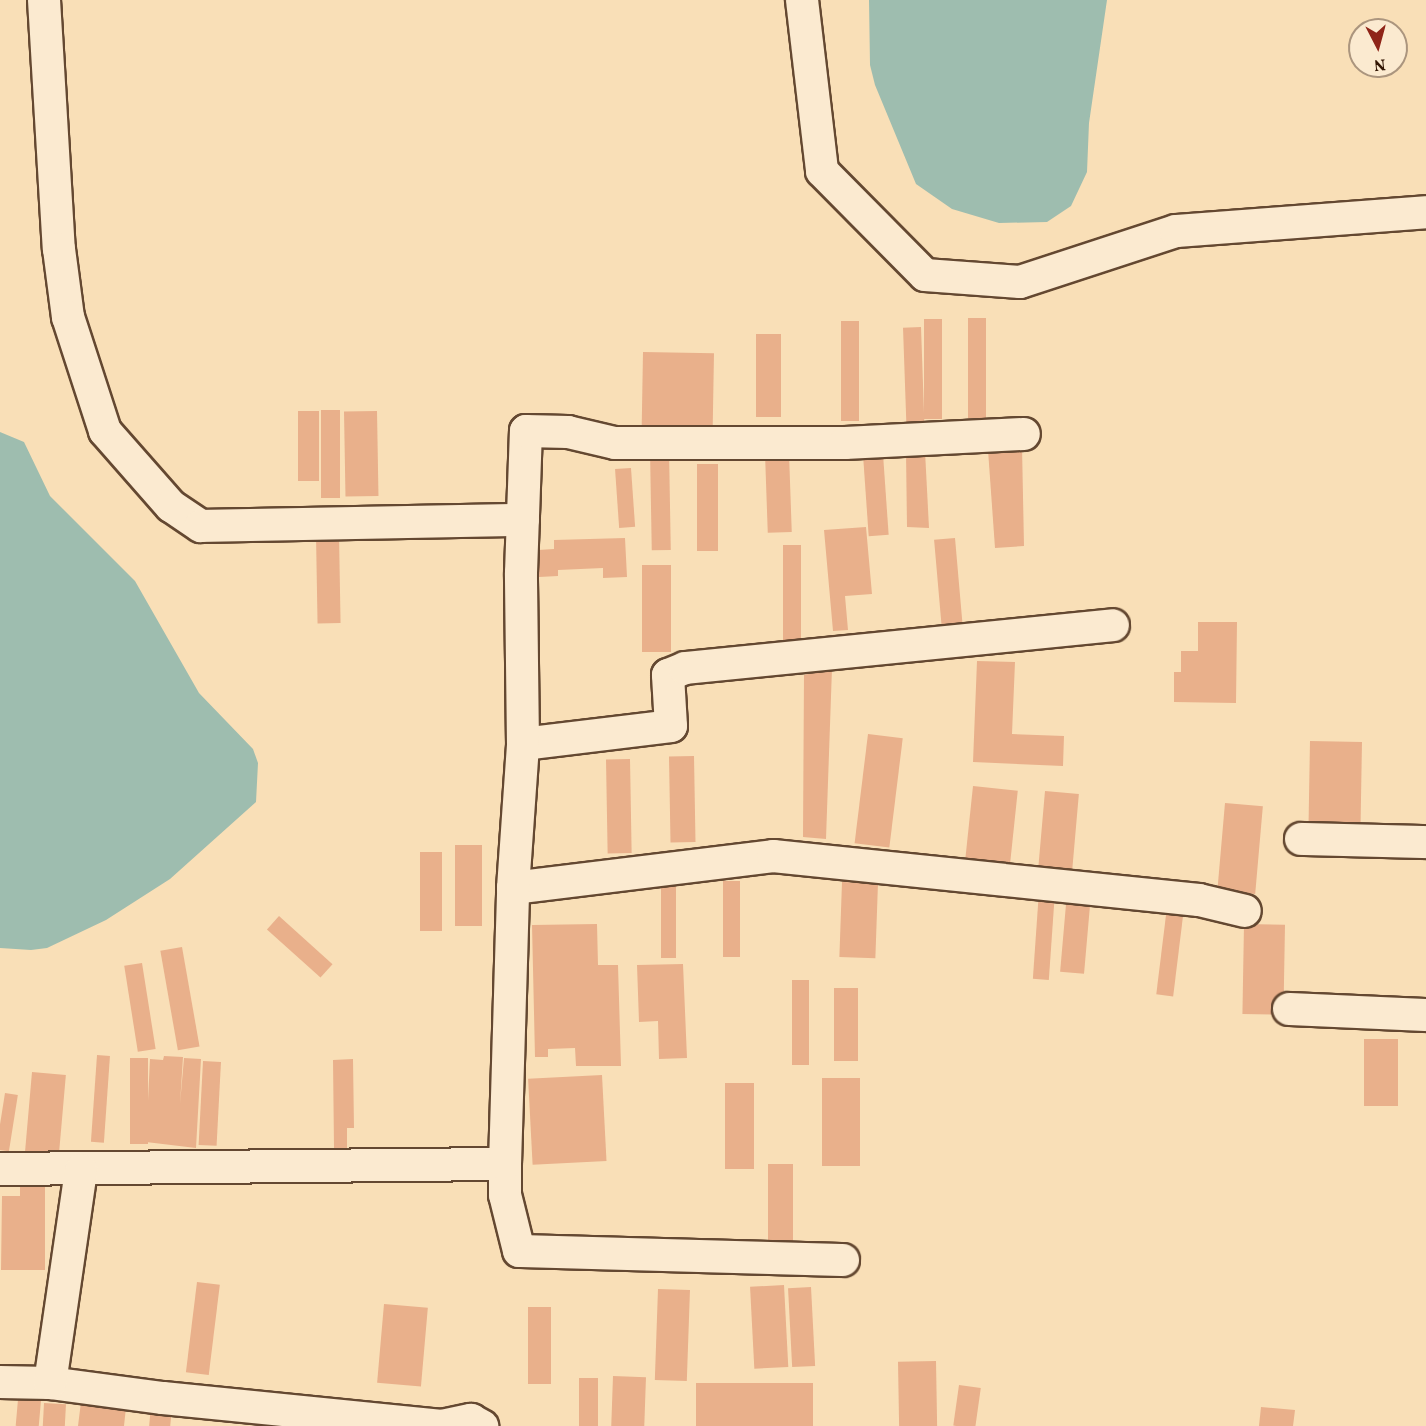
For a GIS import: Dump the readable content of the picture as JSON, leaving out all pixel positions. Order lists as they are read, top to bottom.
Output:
{
  "north": "bottom"
}
